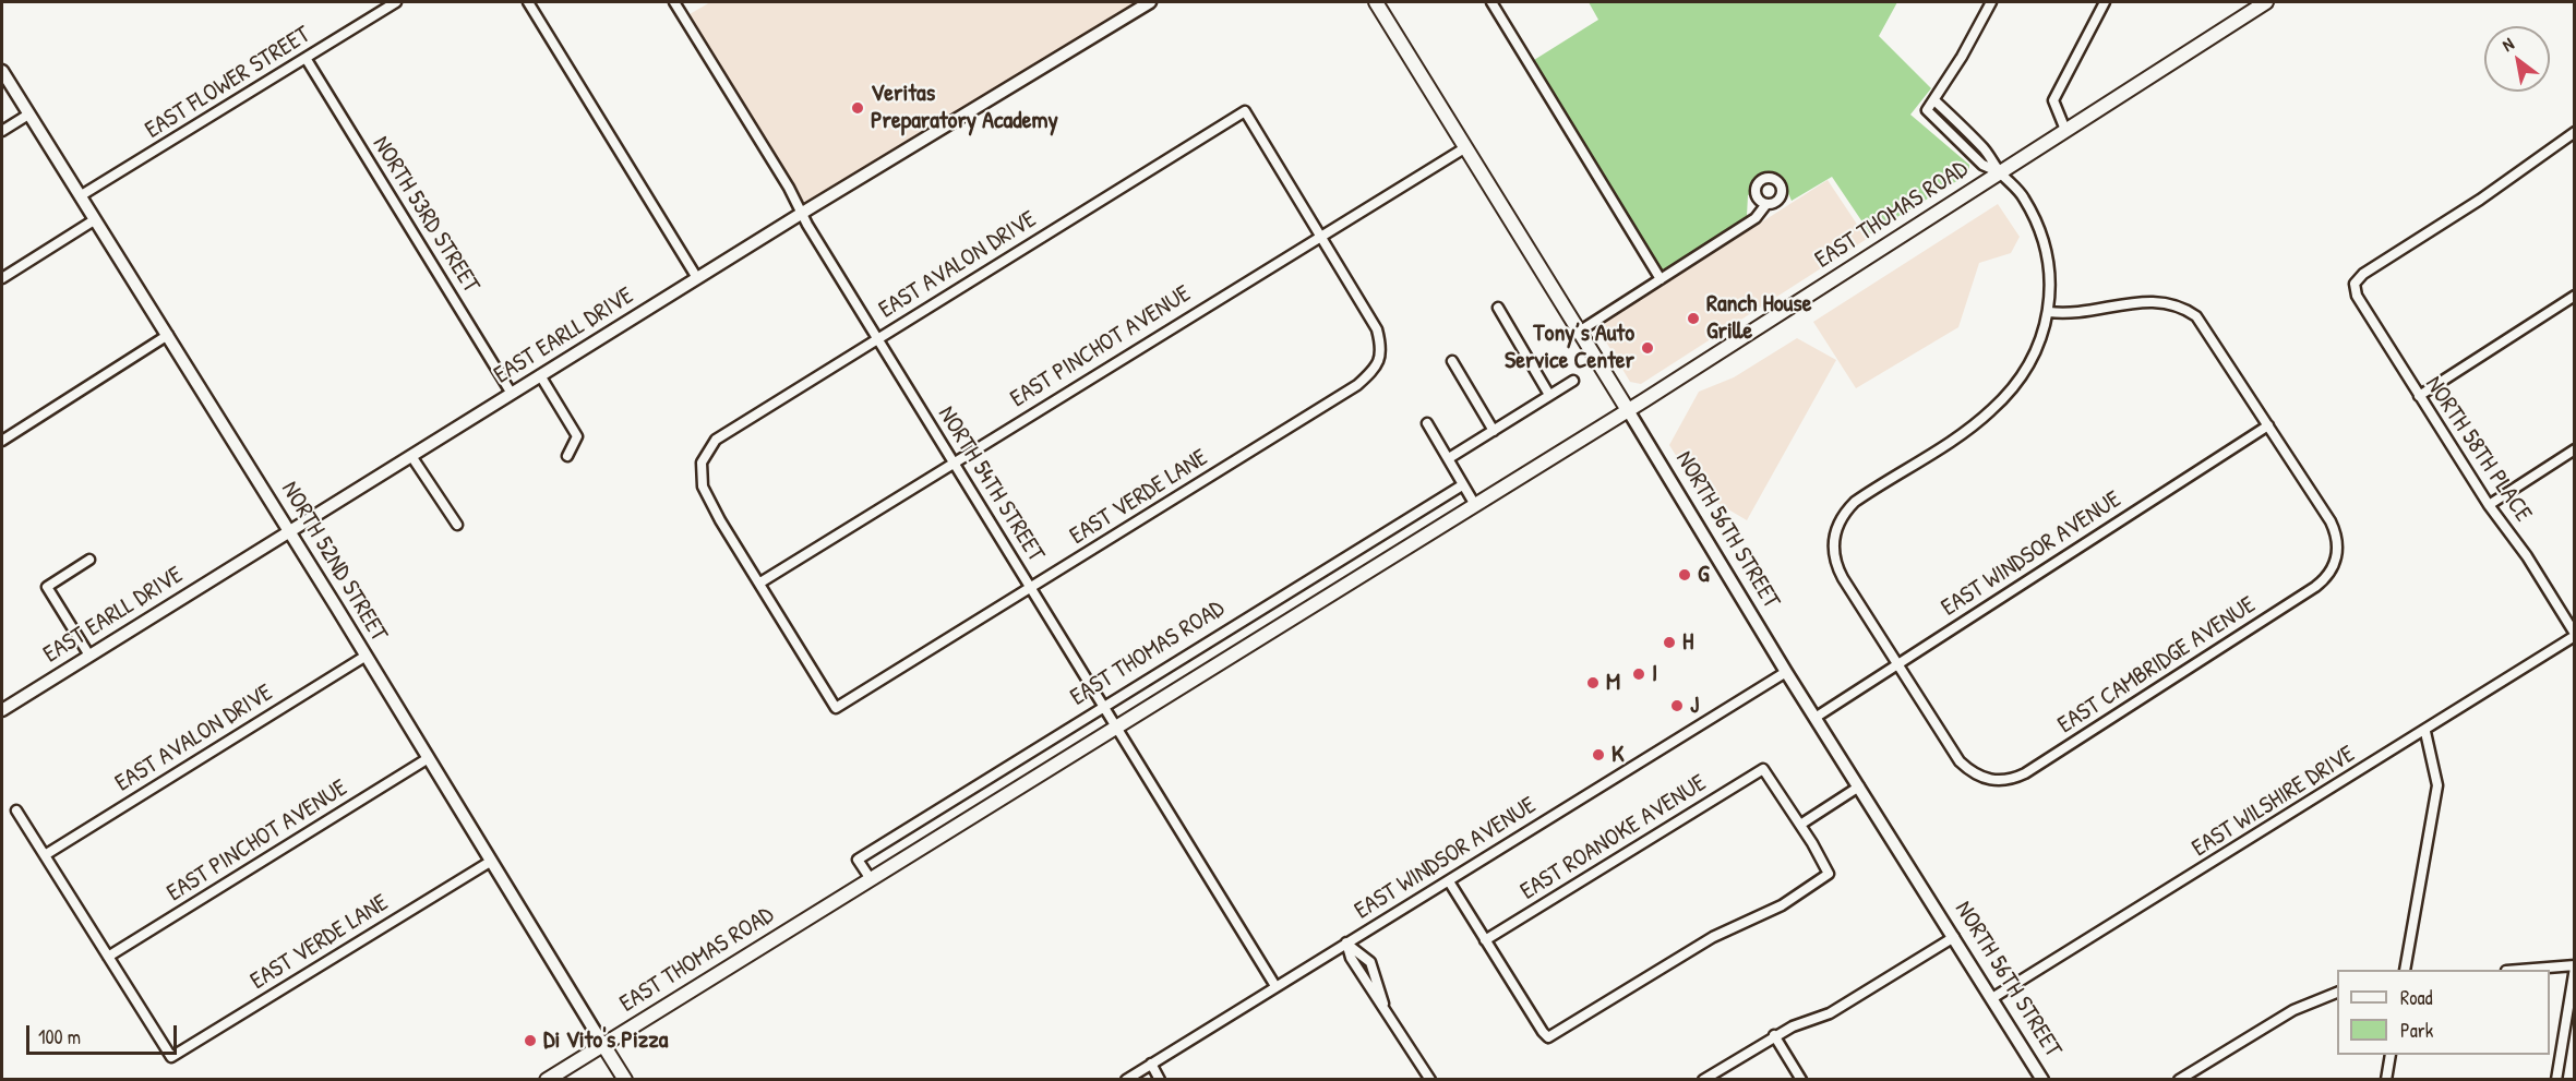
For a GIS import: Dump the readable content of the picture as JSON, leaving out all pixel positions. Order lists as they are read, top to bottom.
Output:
{
  "streets": {
    "main road": ["EAST THOMAS ROAD", "NORTH 56TH STREET", "NORTH 52ND STREET"],
    "street": [
      "EAST FLOWER STREET",
      "NORTH 53RD STREET",
      "EAST AVALON DRIVE",
      "EAST EARLL DRIVE",
      "EAST PINCHOT AVENUE",
      "NORTH 58TH PLACE",
      "NORTH 54TH STREET",
      "EAST VERDE LANE",
      "EAST WINDSOR AVENUE",
      "EAST CAMBRIDGE AVENUE",
      "EAST WILSHIRE DRIVE",
      "EAST ROANOKE AVENUE"
    ]
  },
  "crossings": [
    ["EAST FLOWER STREET", "NORTH 53RD STREET"],
    ["EAST FLOWER STREET", "NORTH 52ND STREET"],
    ["NORTH 53RD STREET", "EAST EARLL DRIVE"],
    ["EAST THOMAS ROAD", "NORTH 54TH STREET"],
    ["EAST THOMAS ROAD", "NORTH 56TH STREET"],
    ["EAST THOMAS ROAD", "NORTH 52ND STREET"],
    ["EAST AVALON DRIVE", "EAST PINCHOT AVENUE"],
    ["EAST AVALON DRIVE", "NORTH 54TH STREET"],
    ["EAST AVALON DRIVE", "EAST VERDE LANE"],
    ["EAST AVALON DRIVE", "NORTH 52ND STREET"],
    ["EAST EARLL DRIVE", "NORTH 54TH STREET"],
    ["EAST EARLL DRIVE", "NORTH 52ND STREET"],
    ["EAST PINCHOT AVENUE", "NORTH 54TH STREET"],
    ["EAST PINCHOT AVENUE", "EAST VERDE LANE"],
    ["EAST PINCHOT AVENUE", "NORTH 56TH STREET"],
    ["EAST PINCHOT AVENUE", "NORTH 52ND STREET"],
    ["NORTH 58TH PLACE", "EAST WILSHIRE DRIVE"],
    ["NORTH 54TH STREET", "EAST VERDE LANE"],
    ["NORTH 54TH STREET", "EAST WINDSOR AVENUE"],
    ["EAST VERDE LANE", "NORTH 52ND STREET"],
    ["NORTH 56TH STREET", "EAST WINDSOR AVENUE"],
    ["NORTH 56TH STREET", "EAST WILSHIRE DRIVE"],
    ["EAST WINDSOR AVENUE", "EAST CAMBRIDGE AVENUE"]
  ],
  "places": [
    "Veritas Preparatory Academy",
    "Ranch House Grille",
    "Tony’s Auto Service Center",
    "G",
    "H",
    "I",
    "M",
    "J",
    "K",
    "Di Vito's Pizza"
  ],
  "legend": ["Road", "Park"],
  "scale_bar": "100 m",
  "north": "top left"
}
